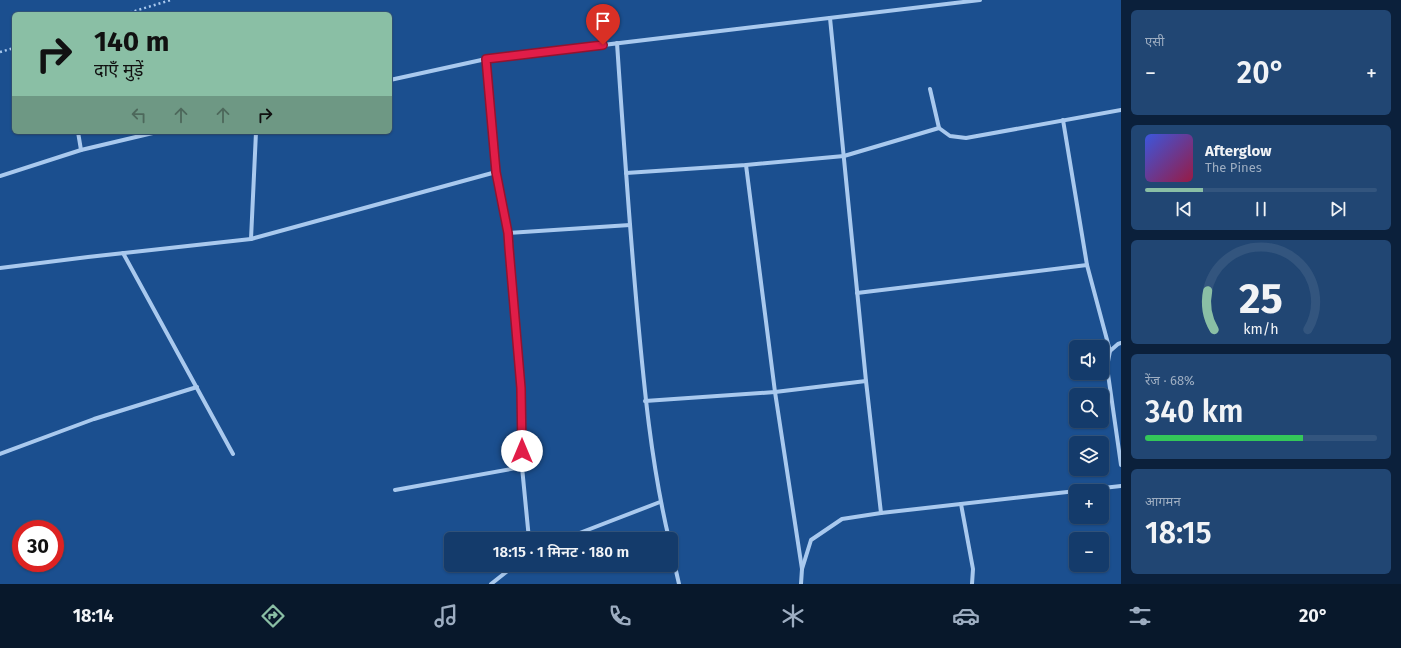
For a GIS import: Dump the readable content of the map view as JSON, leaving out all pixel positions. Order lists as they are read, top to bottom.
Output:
{
  "page": {
    "tile": [
      "एसी",
      ["रेंज · 68%", "340 km"],
      ["आगमन", "18:15"]
    ],
    "turn": ["140 m", "दाएँ मुड़ें"],
    "heat": ["−", "20°", "+"],
    "song": ["Afterglow", "The Pines"],
    "map_buttons": ["+", "−"],
    "limit": "30",
    "trip": "18:15 · 1 मिनट · 180 m",
    "tabs": ["18:14", "20°"],
    "gauge": ["25", "km/h"]
  }
}
